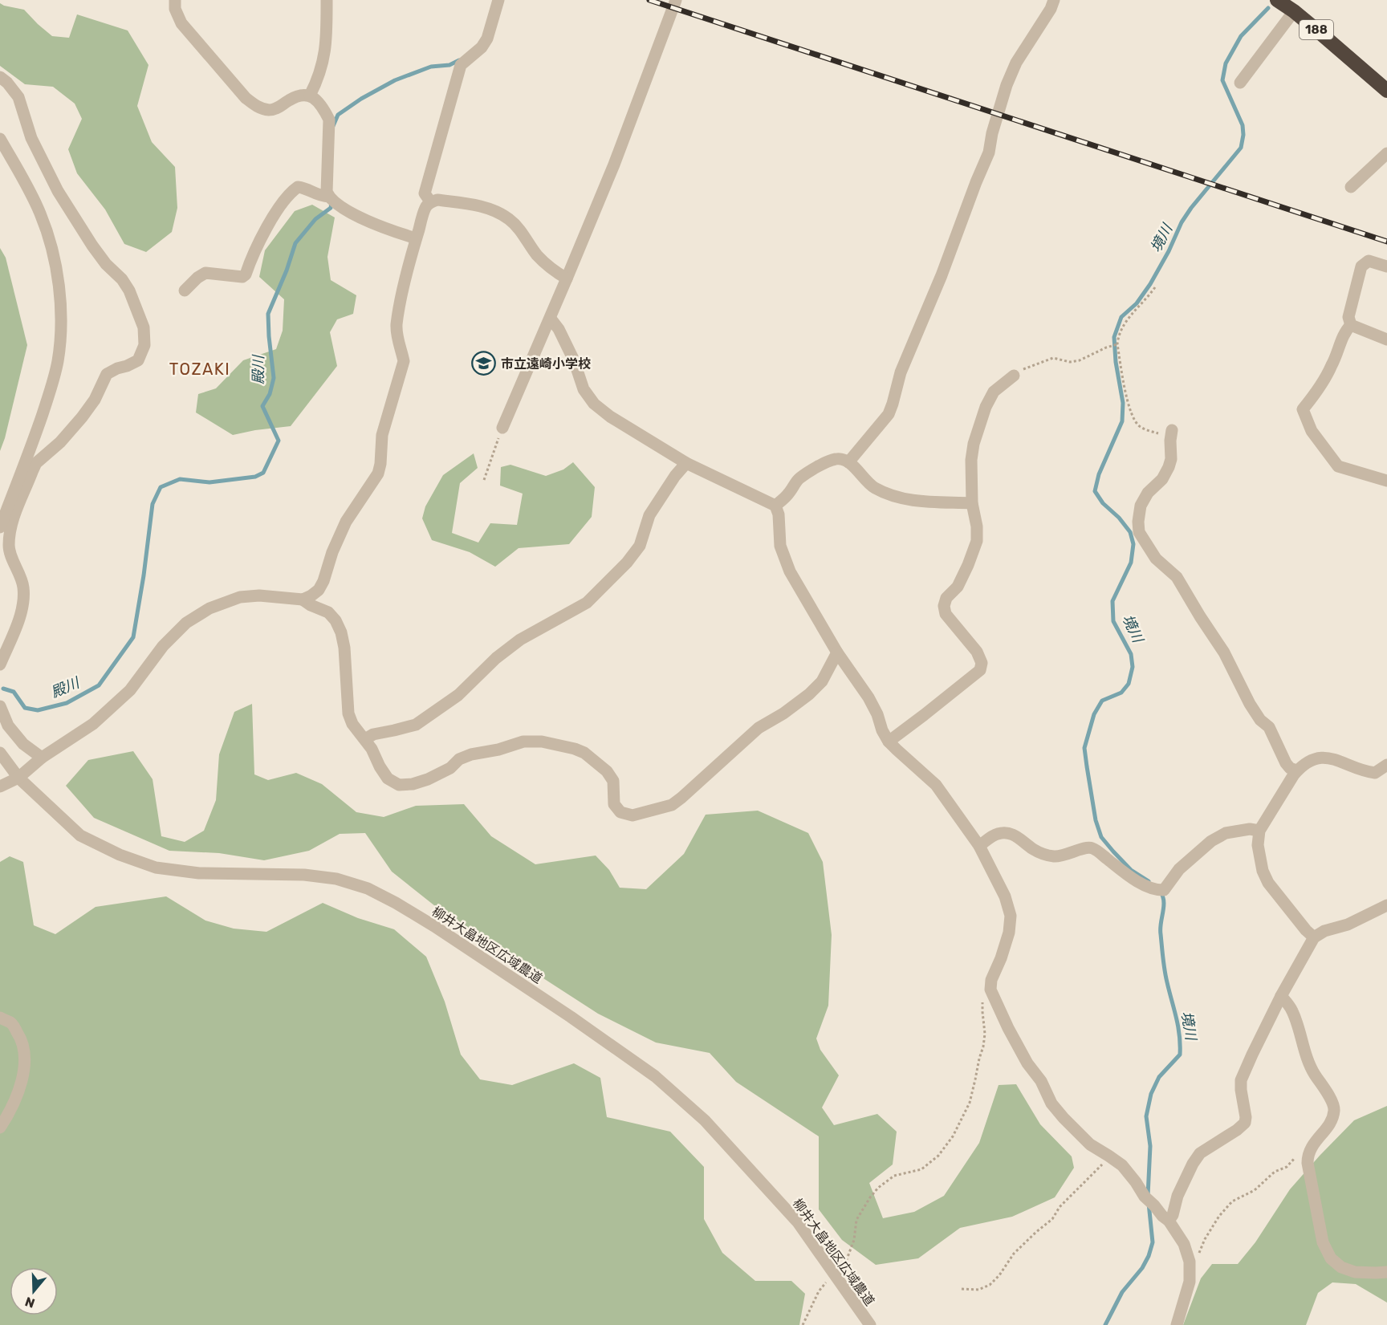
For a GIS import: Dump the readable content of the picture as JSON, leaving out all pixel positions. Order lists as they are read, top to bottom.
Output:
{
  "streets": {
    "highway": ["188"],
    "street": ["柳井大畠地区広域農道"]
  },
  "districts": ["TOZAKI"],
  "water": ["境川", "殿川"],
  "places": {
    "school or university": ["市立遠崎小学校"]
  },
  "north": "bottom"
}
